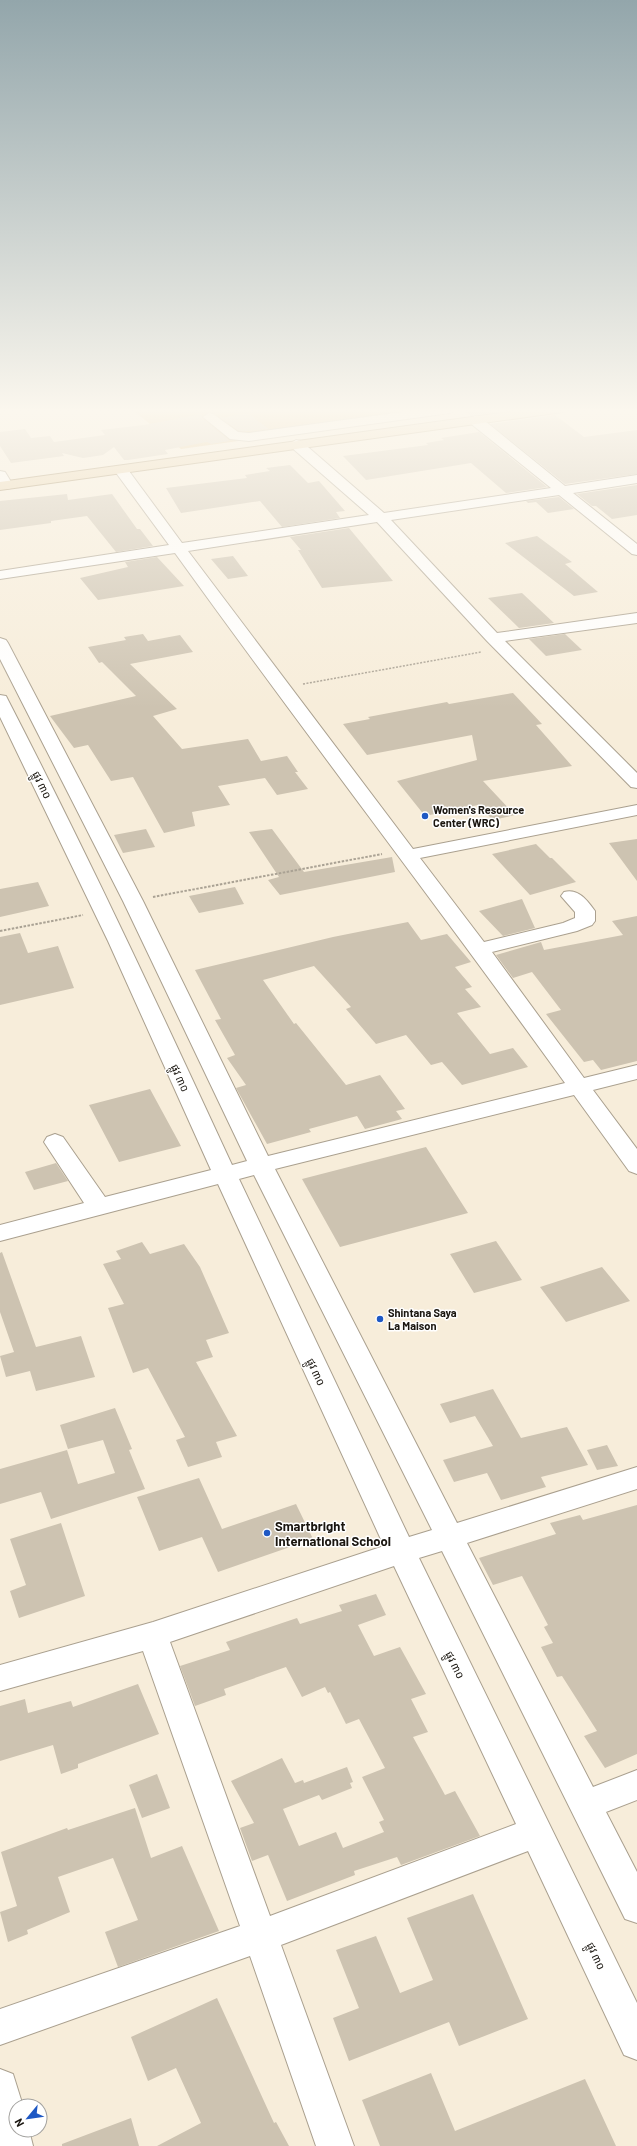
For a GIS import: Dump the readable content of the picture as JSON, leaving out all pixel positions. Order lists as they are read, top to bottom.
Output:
{
  "streets": {
    "street": ["ផ្លូវ ៣០"]
  },
  "places": ["Women's Resource Center (WRC)", "Shintana Saya La Maison", "Smartbright International School"],
  "north": "bottom left"
}
